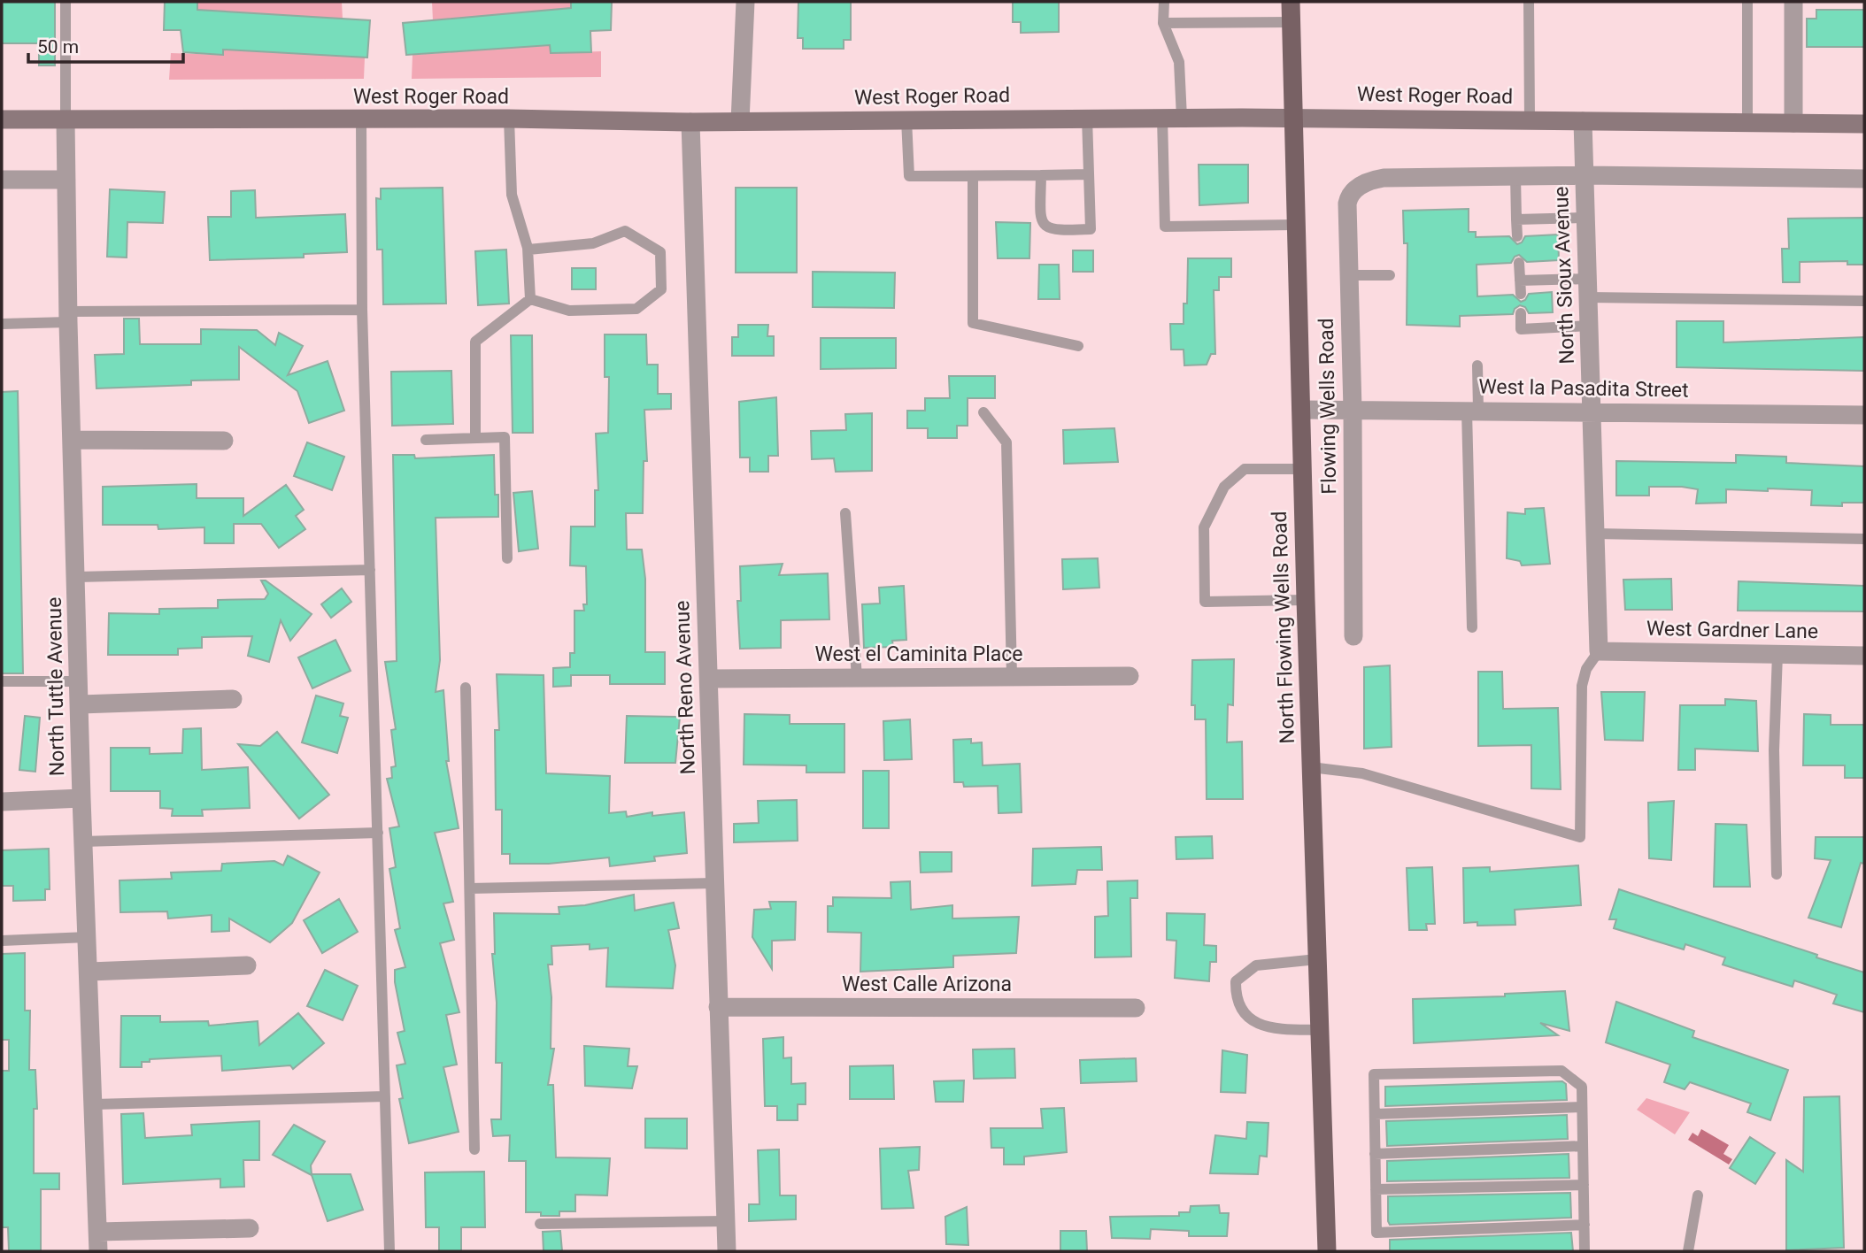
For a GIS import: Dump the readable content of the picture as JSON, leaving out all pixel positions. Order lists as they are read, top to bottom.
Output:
{
  "streets": {
    "main road": ["North Flowing Wells Road"],
    "street": [
      "West Roger Road",
      "North Sioux Avenue",
      "West la Pasadita Street",
      "Flowing Wells Road",
      "West Gardner Lane",
      "West el Caminita Place",
      "North Tuttle Avenue",
      "North Reno Avenue",
      "West Calle Arizona"
    ]
  },
  "crossings": [
    ["West Roger Road", "North Sioux Avenue"],
    ["West Roger Road", "North Flowing Wells Road"],
    ["West Roger Road", "North Tuttle Avenue"],
    ["West Roger Road", "North Reno Avenue"],
    ["North Sioux Avenue", "West la Pasadita Street"],
    ["North Sioux Avenue", "West Gardner Lane"],
    ["West la Pasadita Street", "Flowing Wells Road"],
    ["West la Pasadita Street", "North Flowing Wells Road"],
    ["West el Caminita Place", "North Reno Avenue"],
    ["North Reno Avenue", "West Calle Arizona"]
  ],
  "scale_bar": "50 m"
}
